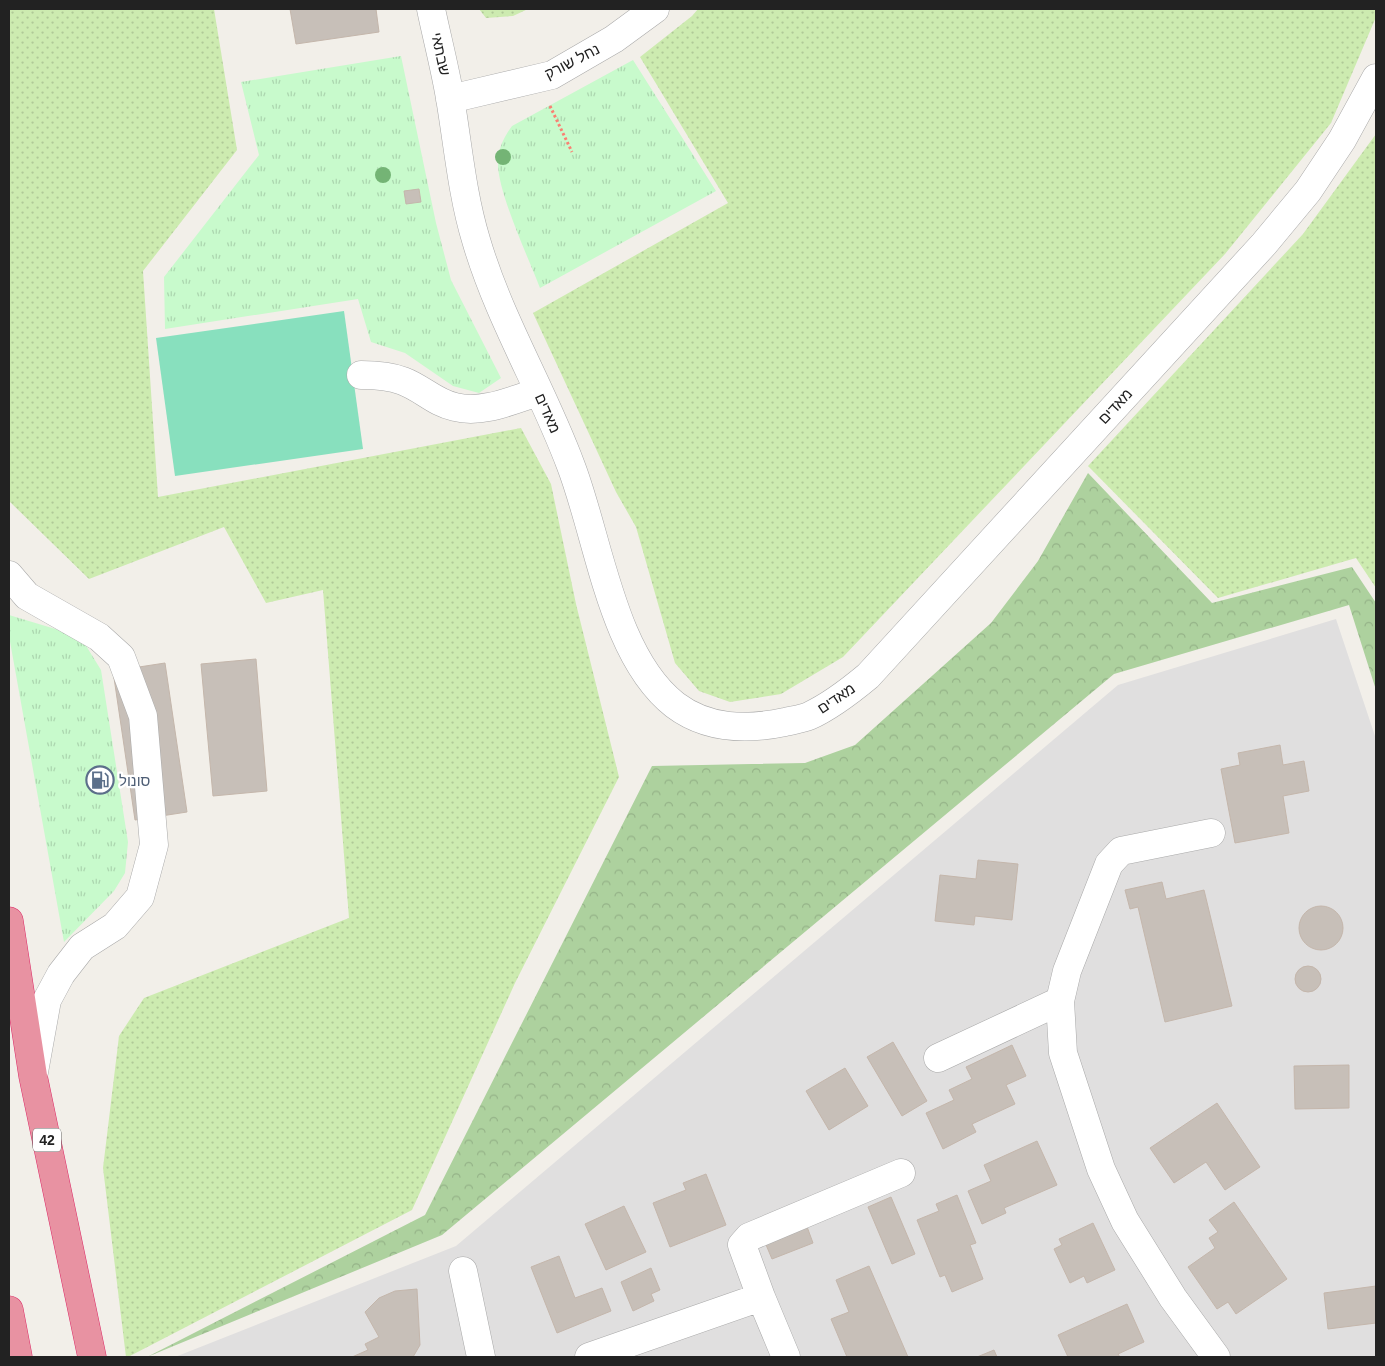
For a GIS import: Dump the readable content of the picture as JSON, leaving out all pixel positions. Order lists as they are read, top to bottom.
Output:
{
  "streets": {
    "highway": ["42"],
    "street": ["שבתאי", "נחל שורק", "מאדים"]
  },
  "crossings": [
    ["שבתאי", "נחל שורק"],
    ["שבתאי", "מאדים"],
    ["נחל שורק", "מאדים"]
  ],
  "places": {
    "fuel station": ["סונול"]
  }
}
